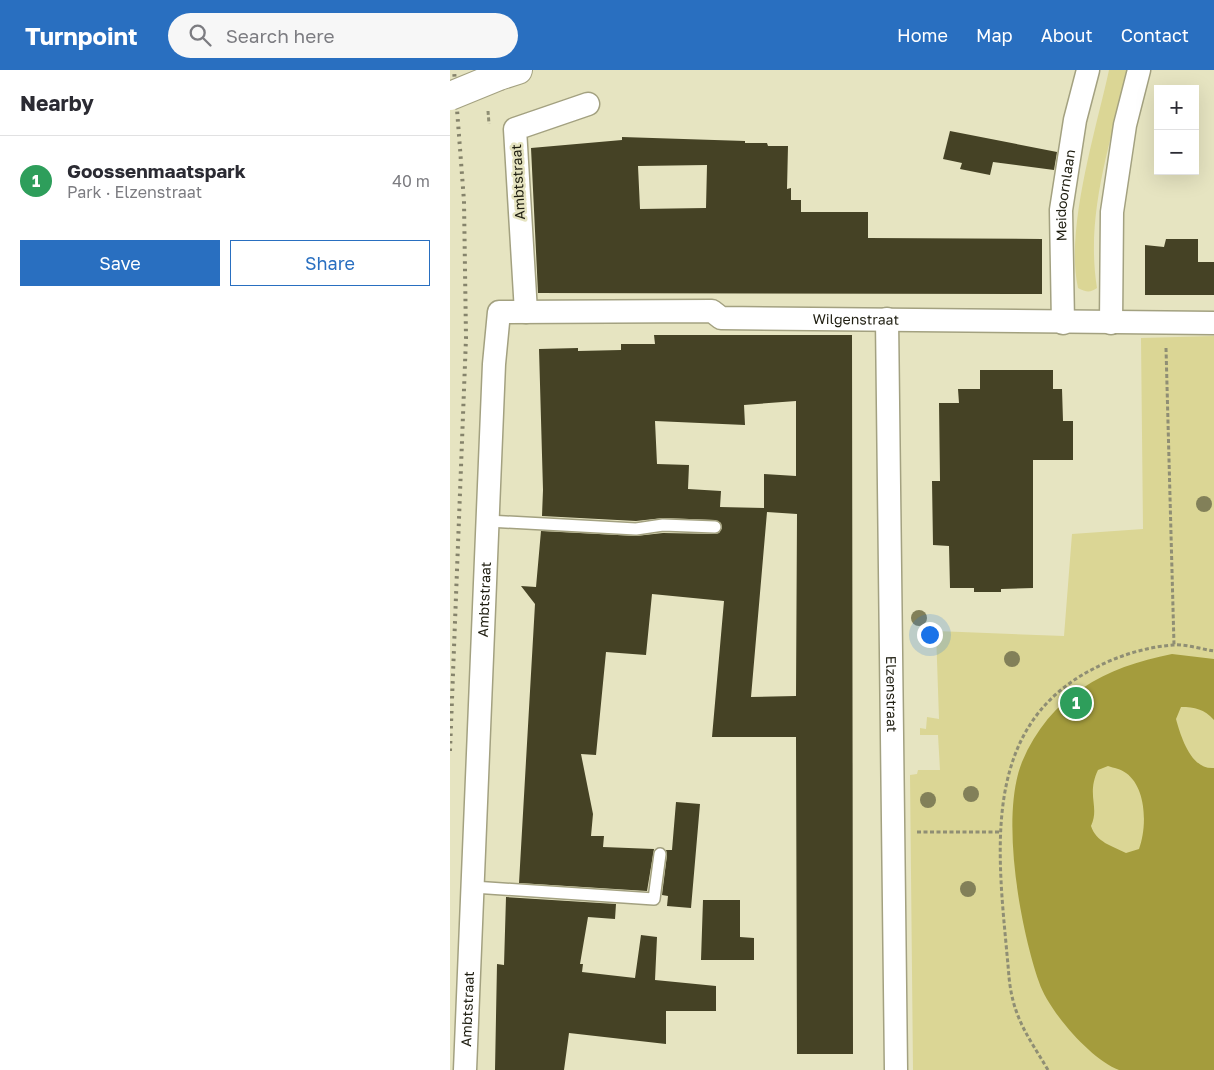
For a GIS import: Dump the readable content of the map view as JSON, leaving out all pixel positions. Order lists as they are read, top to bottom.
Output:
{
  "streets": {
    "street": [
      "Ambtstraat",
      "Meidoornlaan",
      "Wilgenstraat",
      "Elzenstraat"
    ]
  },
  "crossings": [
    ["Ambtstraat", "Wilgenstraat"],
    ["Meidoornlaan", "Wilgenstraat"],
    ["Wilgenstraat", "Elzenstraat"]
  ],
  "page": {
    "header": "Turnpoint",
    "search": "Search here",
    "nav": [
      "Home",
      "Map",
      "About",
      "Contact"
    ],
    "heading": "Nearby",
    "map_buttons": ["+", "−"],
    "list": [
      {
        "mark": "1",
        "name": "Goossenmaatspark",
        "note": "Park · Elzenstraat",
        "value": "40 m"
      }
    ],
    "buttons": ["Save", "Share"],
    "pins": "1"
  }
}
